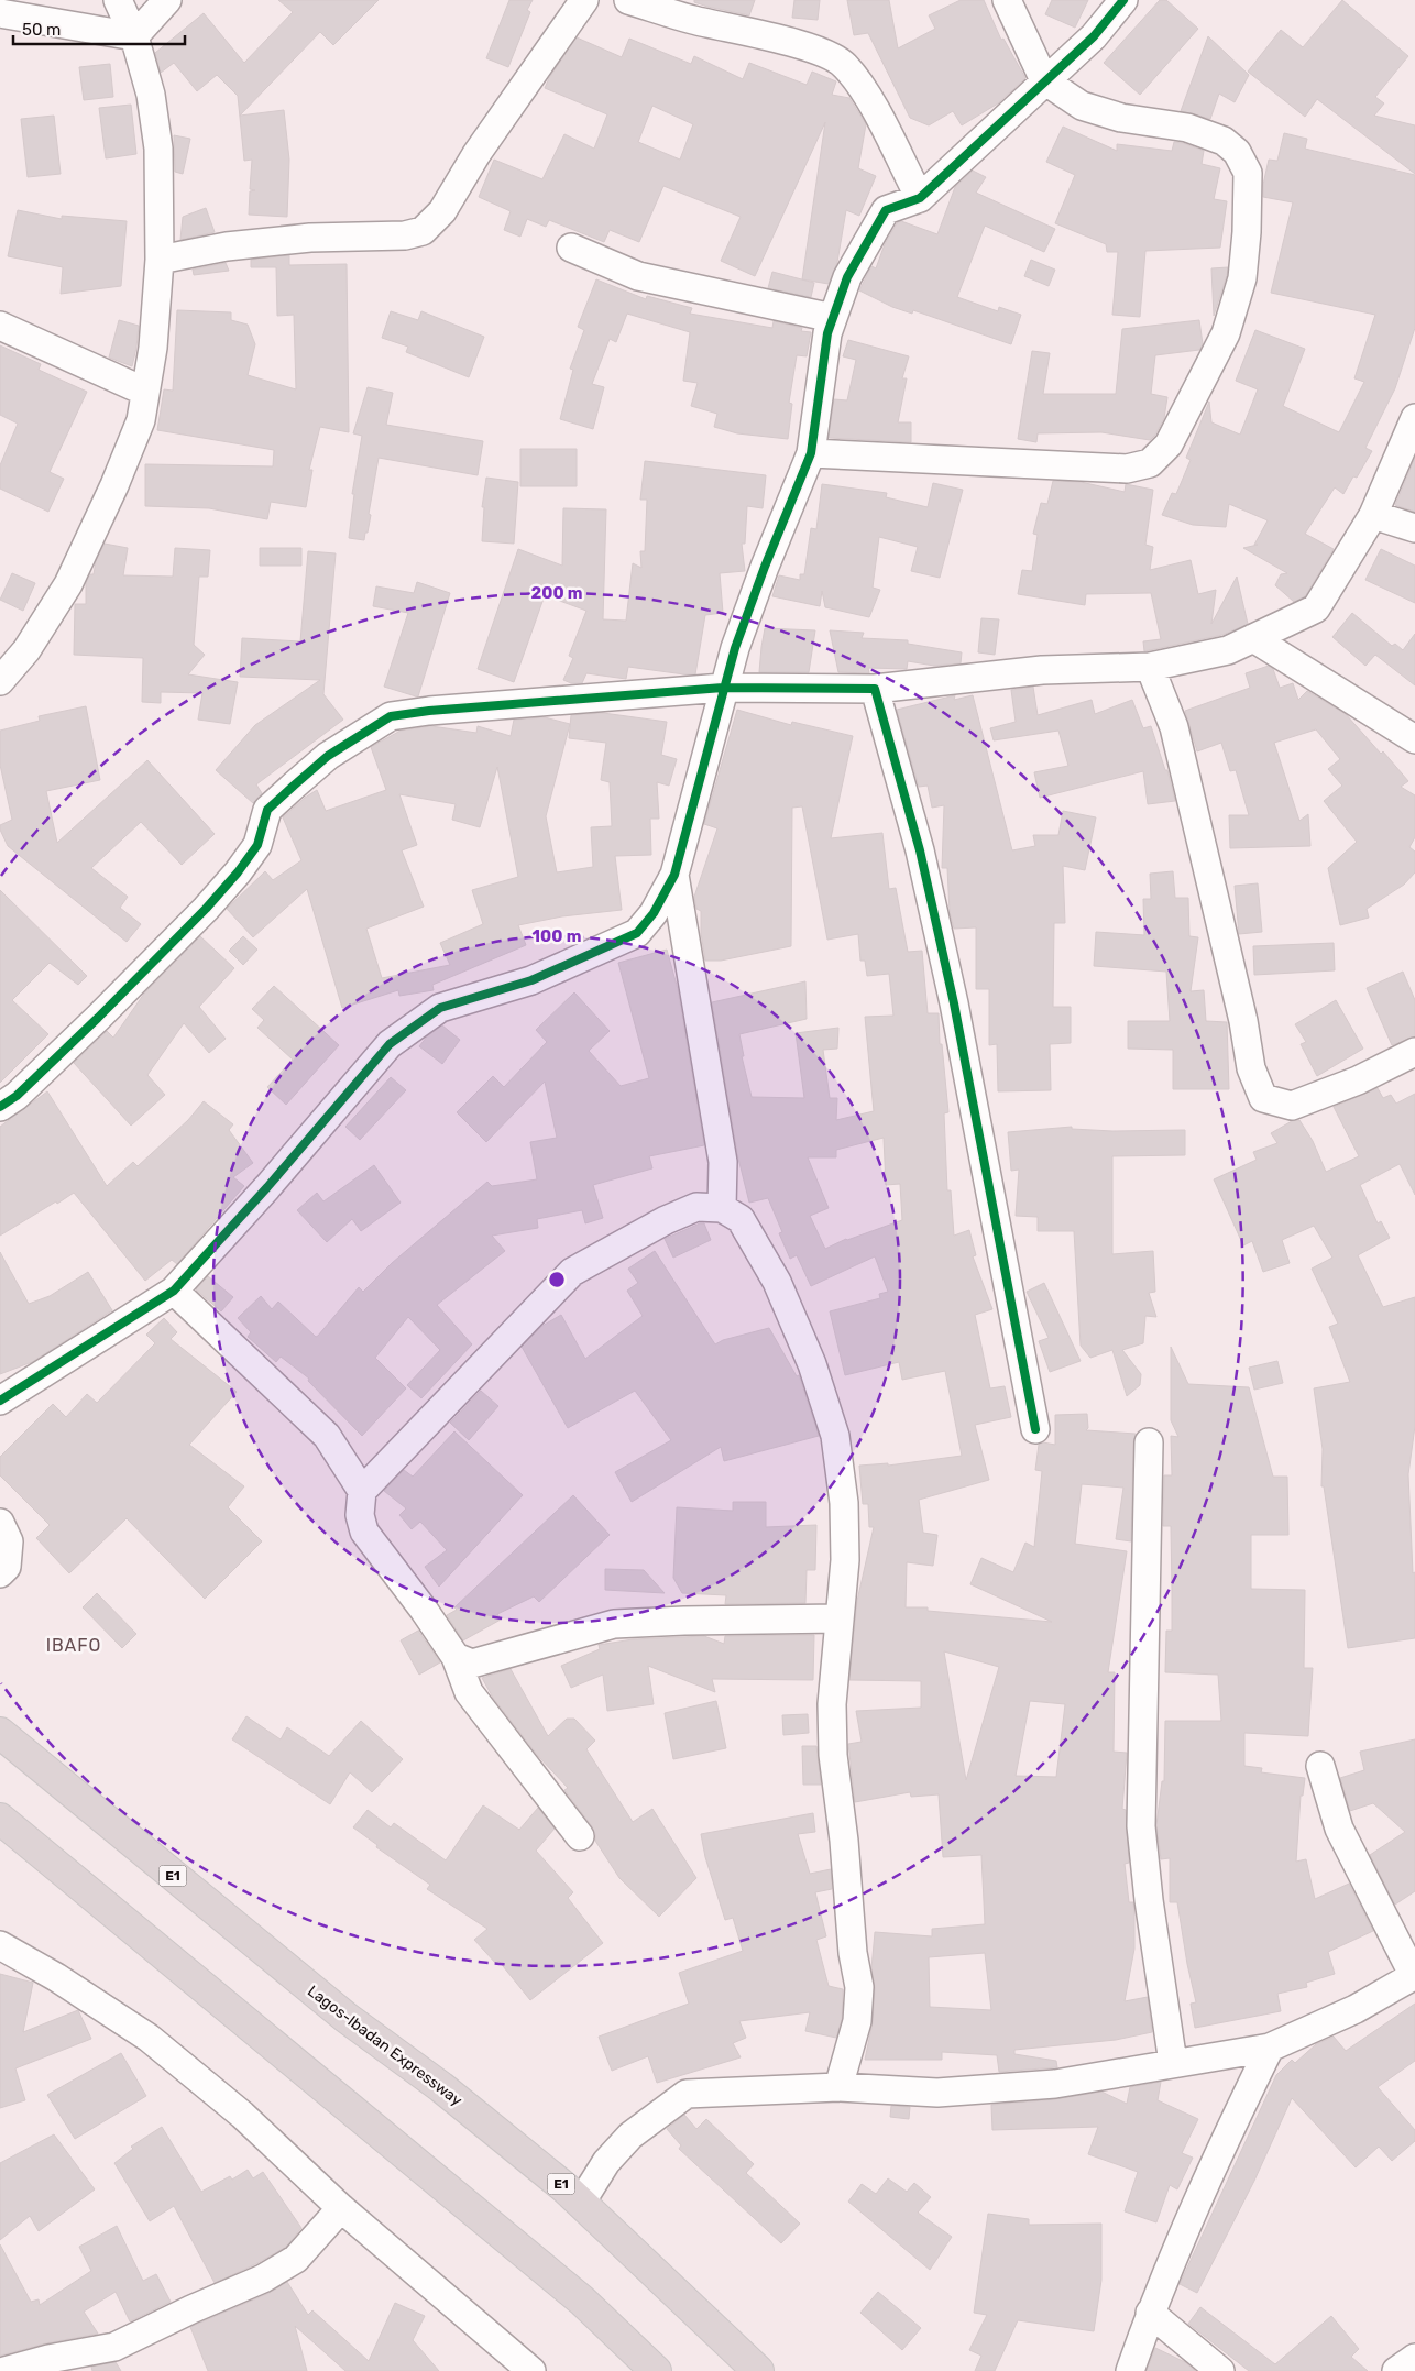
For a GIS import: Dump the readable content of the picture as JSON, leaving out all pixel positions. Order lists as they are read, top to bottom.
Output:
{
  "streets": {
    "highway": ["E1", "Lagos-Ibadan Expressway"]
  },
  "districts": ["IBAFO"],
  "scale_bar": "50 m",
  "rings": ["200 m", "100 m"]
}
